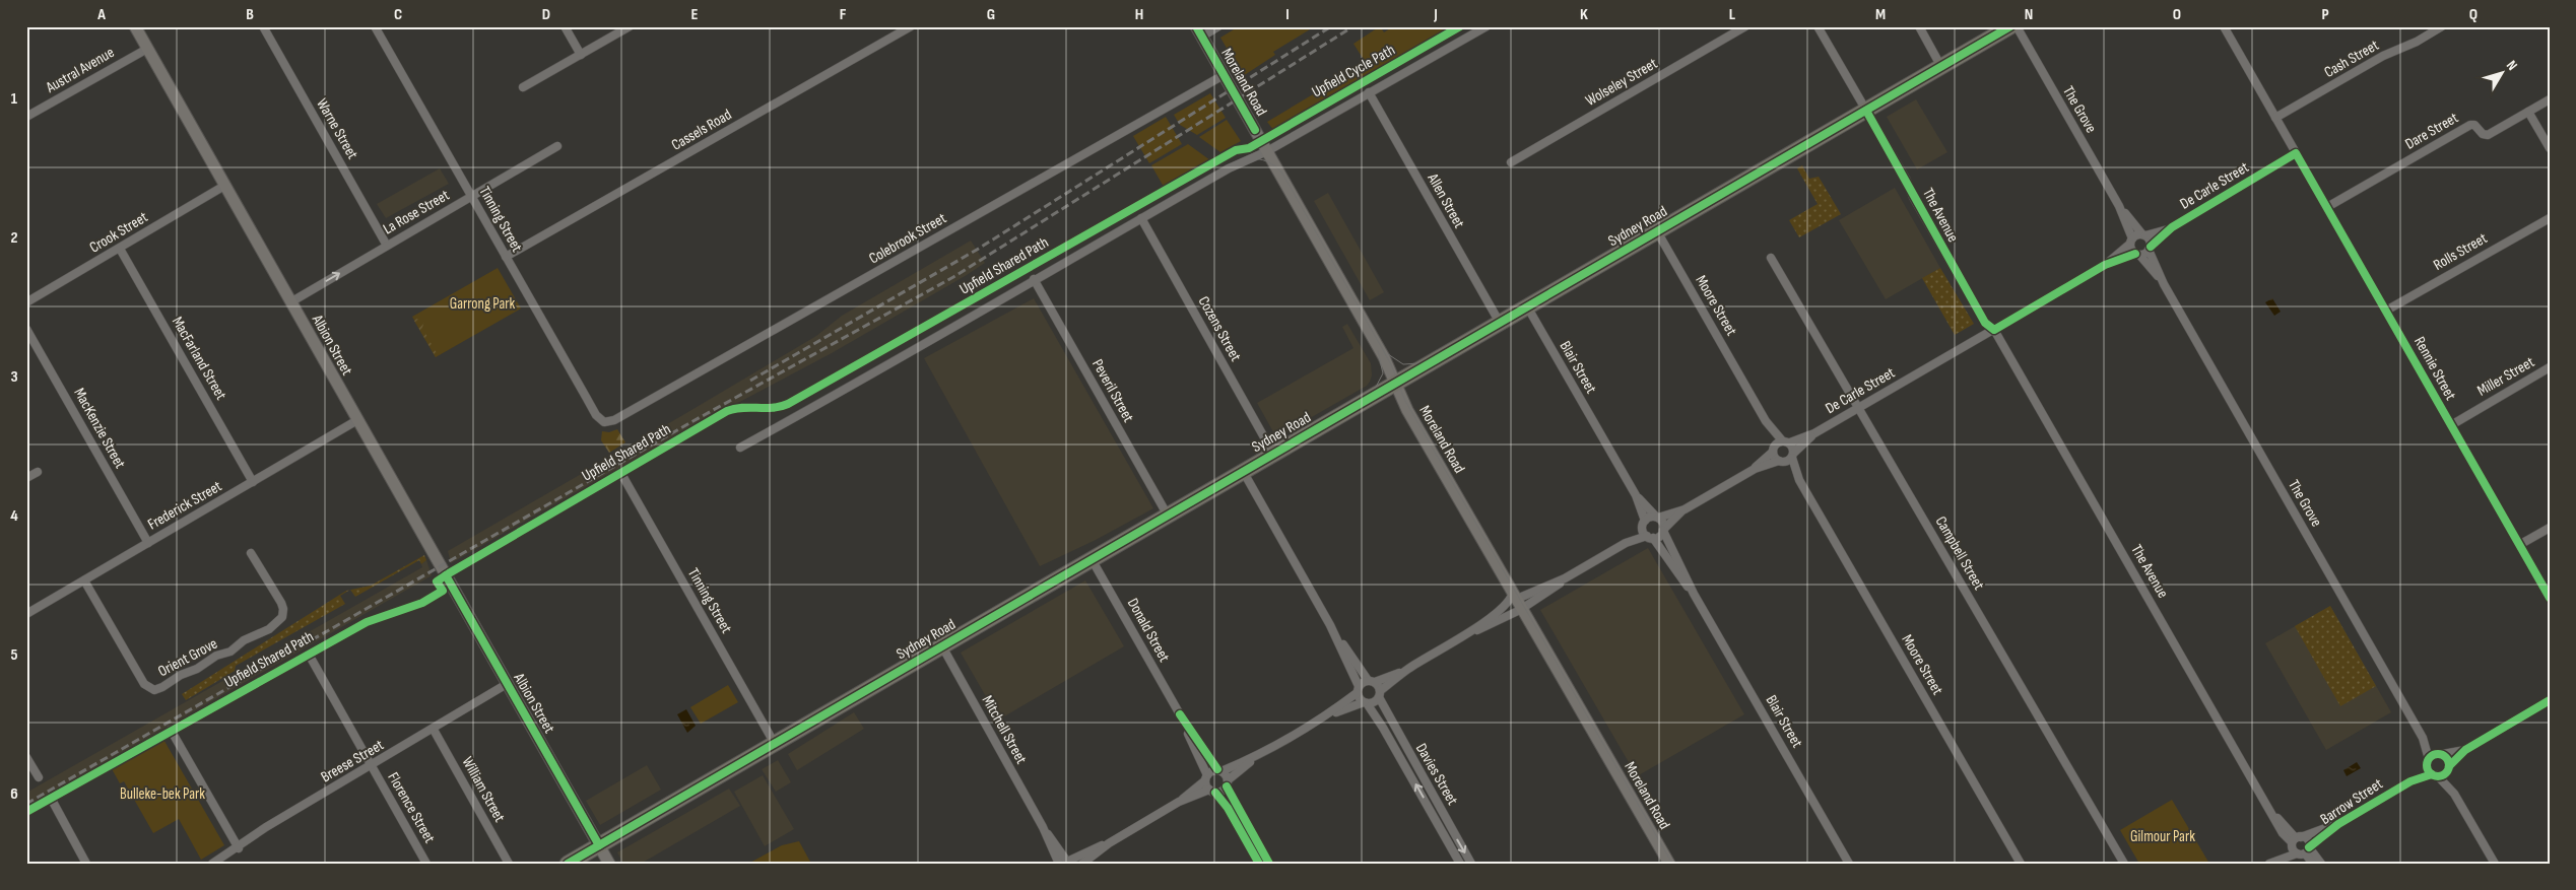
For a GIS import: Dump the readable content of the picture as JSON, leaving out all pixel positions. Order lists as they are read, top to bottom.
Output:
{
  "streets": {
    "highway": ["Sydney Road"],
    "street": [
      "Cash Street",
      "Austral Avenue",
      "Moreland Road",
      "Wolseley Street",
      "The Grove",
      "Warne Street",
      "Cassels Road",
      "Dare Street",
      "De Carle Street",
      "Allen Street",
      "La Rose Street",
      "The Avenue",
      "Tinning Street",
      "Crook Street",
      "Colebrook Street",
      "Rolls Street",
      "Moore Street",
      "Cozens Street",
      "Albion Street",
      "MacFarland Street",
      "Blair Street",
      "Rennie Street",
      "Miller Street",
      "Peveril Street",
      "MacKenzie Street",
      "Frederick Street",
      "Campbell Street",
      "Donald Street",
      "Orient Grove",
      "Mitchell Street",
      "Breese Street",
      "Davies Street",
      "William Street",
      "Barrow Street",
      "Florence Street"
    ],
    "cycle path": ["Upfield Cycle Path"]
  },
  "crossings": [
    ["Cash Street", "Rennie Street"],
    ["Austral Avenue", "Albion Street"],
    ["Moreland Road", "Sydney Road"],
    ["Moreland Road", "Colebrook Street"],
    ["The Grove", "De Carle Street"],
    ["The Grove", "Barrow Street"],
    ["Warne Street", "La Rose Street"],
    ["Cassels Road", "Tinning Street"],
    ["Dare Street", "Rennie Street"],
    ["De Carle Street", "The Avenue"],
    ["De Carle Street", "Moore Street"],
    ["De Carle Street", "Rennie Street"],
    ["De Carle Street", "Campbell Street"],
    ["Allen Street", "Sydney Road"],
    ["La Rose Street", "Tinning Street"],
    ["La Rose Street", "Albion Street"],
    ["The Avenue", "Sydney Road"],
    ["The Avenue", "Barrow Street"],
    ["Tinning Street", "Sydney Road"],
    ["Tinning Street", "Colebrook Street"],
    ["Sydney Road", "Moore Street"],
    ["Sydney Road", "Cozens Street"],
    ["Sydney Road", "Albion Street"],
    ["Sydney Road", "Blair Street"],
    ["Sydney Road", "Peveril Street"],
    ["Sydney Road", "Donald Street"],
    ["Sydney Road", "Mitchell Street"],
    ["Crook Street", "Albion Street"],
    ["Crook Street", "MacFarland Street"],
    ["Rolls Street", "Rennie Street"],
    ["Albion Street", "Frederick Street"],
    ["Albion Street", "Breese Street"],
    ["MacFarland Street", "Frederick Street"],
    ["Rennie Street", "Miller Street"],
    ["MacKenzie Street", "Frederick Street"],
    ["Frederick Street", "Orient Grove"],
    ["Breese Street", "William Street"],
    ["Breese Street", "Florence Street"]
  ],
  "one_way": ["La Rose Street"],
  "parks": ["Garrong Park", "Bulleke-bek Park", "Gilmour Park"],
  "north": "top right",
  "grid": {
    "columns": [
      "A",
      "B",
      "C",
      "D",
      "E",
      "F",
      "G",
      "H",
      "I",
      "J",
      "K",
      "L",
      "M",
      "N",
      "O",
      "P",
      "Q"
    ],
    "rows": [
      "1",
      "2",
      "3",
      "4",
      "5",
      "6"
    ]
  }
}
